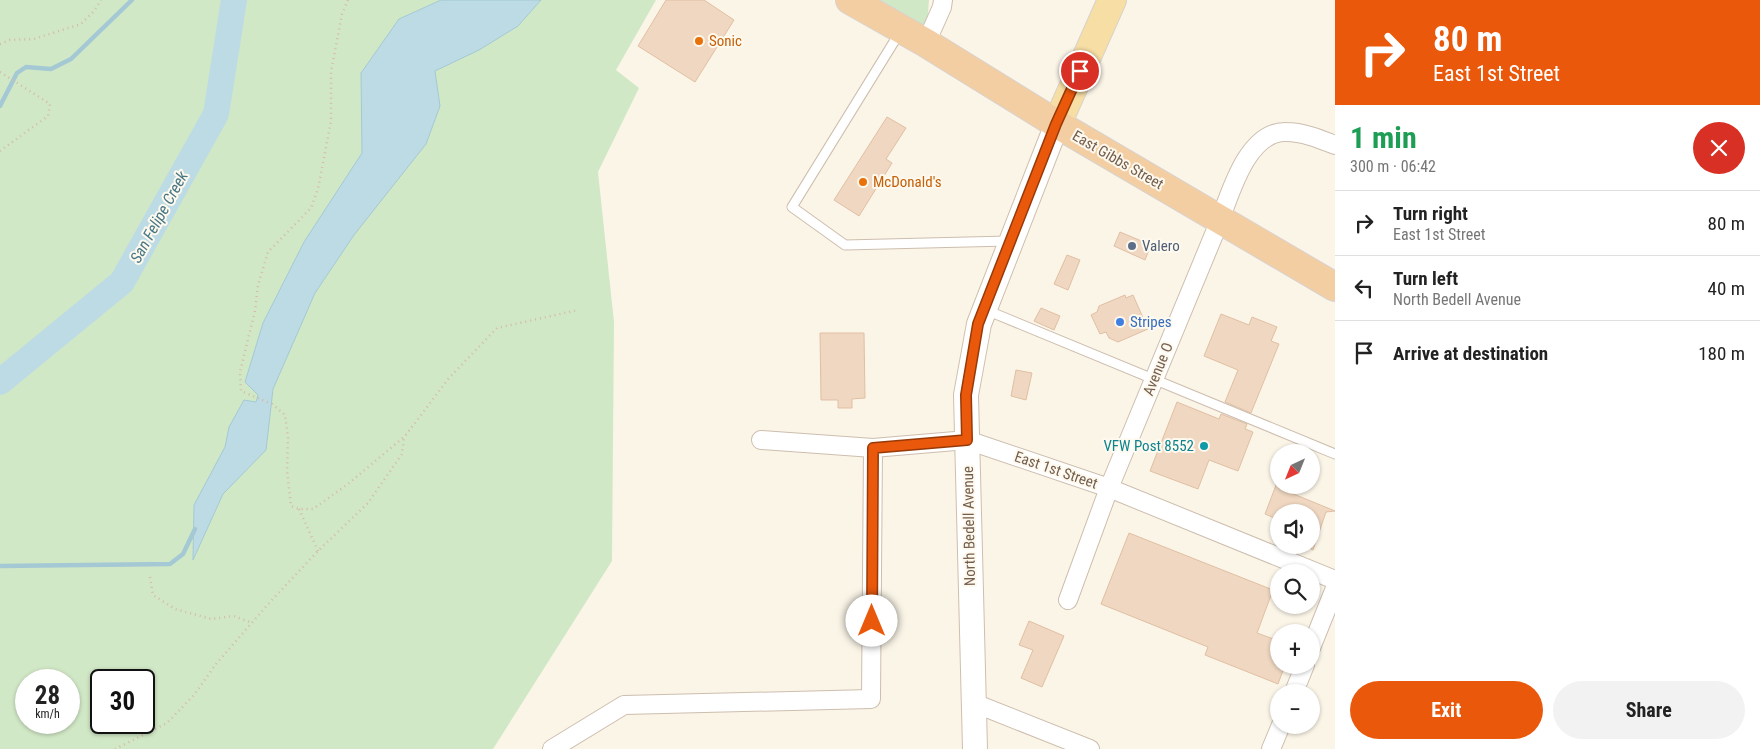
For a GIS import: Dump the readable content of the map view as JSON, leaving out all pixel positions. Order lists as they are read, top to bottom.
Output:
{
  "streets": {
    "highway": ["East Gibbs Street"],
    "main road": ["North Bedell Avenue"],
    "street": ["Avenue O", "East 1st Street"]
  },
  "crossings": [
    ["East Gibbs Street", "Avenue O"],
    ["East Gibbs Street", "North Bedell Avenue"],
    ["Avenue O", "East 1st Street"],
    ["East 1st Street", "North Bedell Avenue"]
  ],
  "water": ["San Felipe Creek"],
  "places": [
    "Sonic",
    "McDonald's",
    "Valero",
    "Stripes",
    "VFW Post 8552"
  ],
  "north": "bottom left",
  "page": {
    "turn": ["80 m", "East 1st Street"],
    "heading": ["1 min", "300 m · 06:42"],
    "list": [
      {
        "name": "Turn right",
        "note": "East 1st Street",
        "value": "80 m"
      },
      {
        "name": "Turn left",
        "note": "North Bedell Avenue",
        "value": "40 m"
      },
      {
        "name": "Arrive at destination",
        "value": "180 m"
      }
    ],
    "map_buttons": ["+", "−"],
    "speed": "28 km/h",
    "limit": "30",
    "buttons": ["Exit", "Share"]
  }
}
